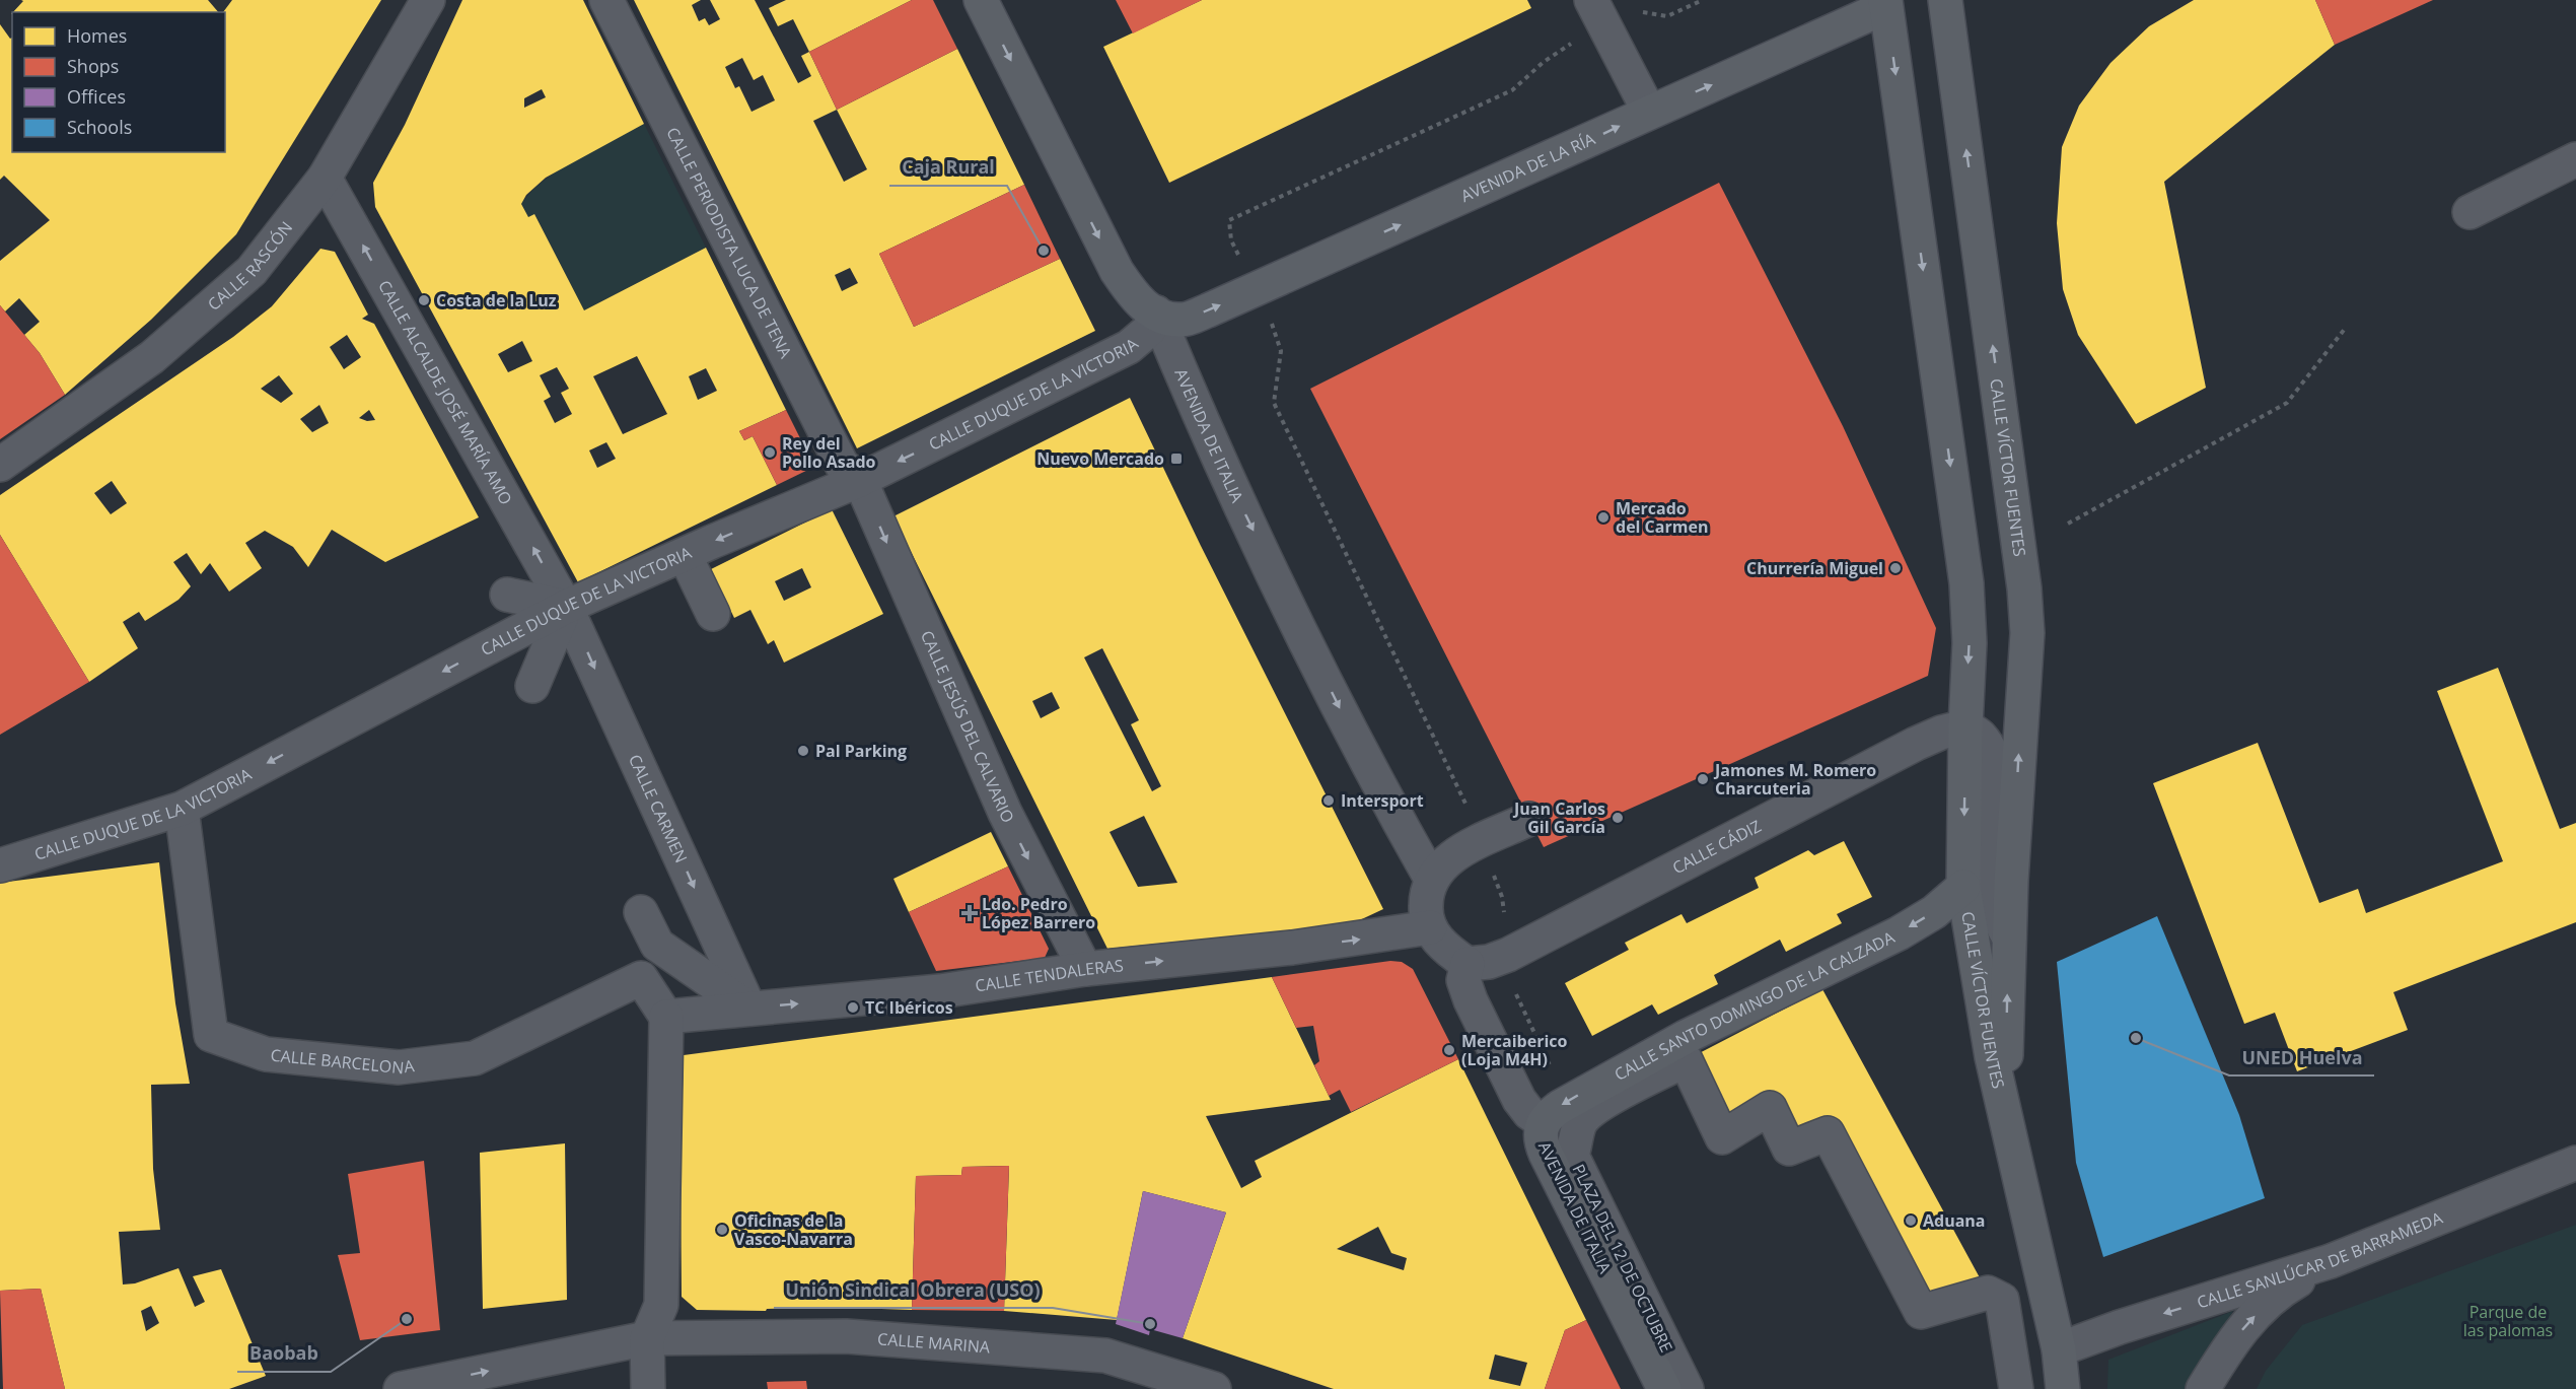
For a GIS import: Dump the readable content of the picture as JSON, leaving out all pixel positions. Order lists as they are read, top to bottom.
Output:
{
  "streets": {
    "main road": [
      "AVENIDA DE LA RÍA",
      "AVENIDA DE ITALIA",
      "CALLE VÍCTOR FUENTES",
      "CALLE SANTO DOMINGO DE LA CALZADA"
    ],
    "street": [
      "CALLE PERIODISTA LUCA DE TENA",
      "CALLE RASCÓN",
      "CALLE ALCALDE JOSÉ MARÍA AMO",
      "CALLE DUQUE DE LA VICTORIA",
      "CALLE JESÚS DEL CALVARIO",
      "CALLE CARMEN",
      "CALLE CÁDIZ",
      "CALLE TENDALERAS",
      "CALLE BARCELONA",
      "PLAZA DEL 12 DE OCTUBRE",
      "CALLE SANLÚCAR DE BARRAMEDA",
      "CALLE MARINA"
    ]
  },
  "crossings": [
    ["AVENIDA DE LA RÍA", "CALLE DUQUE DE LA VICTORIA"],
    ["AVENIDA DE LA RÍA", "AVENIDA DE ITALIA"],
    ["AVENIDA DE LA RÍA", "CALLE VÍCTOR FUENTES"],
    ["CALLE PERIODISTA LUCA DE TENA", "CALLE DUQUE DE LA VICTORIA"],
    ["CALLE PERIODISTA LUCA DE TENA", "CALLE JESÚS DEL CALVARIO"],
    ["CALLE RASCÓN", "CALLE ALCALDE JOSÉ MARÍA AMO"],
    ["CALLE ALCALDE JOSÉ MARÍA AMO", "CALLE DUQUE DE LA VICTORIA"],
    ["CALLE ALCALDE JOSÉ MARÍA AMO", "CALLE CARMEN"],
    ["CALLE DUQUE DE LA VICTORIA", "AVENIDA DE ITALIA"],
    ["CALLE DUQUE DE LA VICTORIA", "CALLE JESÚS DEL CALVARIO"],
    ["CALLE DUQUE DE LA VICTORIA", "CALLE CARMEN"],
    ["CALLE DUQUE DE LA VICTORIA", "CALLE BARCELONA"],
    ["AVENIDA DE ITALIA", "CALLE CÁDIZ"],
    ["AVENIDA DE ITALIA", "CALLE SANTO DOMINGO DE LA CALZADA"],
    ["CALLE VÍCTOR FUENTES", "CALLE CÁDIZ"],
    ["CALLE VÍCTOR FUENTES", "CALLE SANTO DOMINGO DE LA CALZADA"],
    ["CALLE JESÚS DEL CALVARIO", "CALLE TENDALERAS"],
    ["CALLE CARMEN", "CALLE TENDALERAS"],
    ["CALLE TENDALERAS", "CALLE BARCELONA"]
  ],
  "one_way": [
    "AVENIDA DE LA RÍA",
    "CALLE ALCALDE JOSÉ MARÍA AMO",
    "CALLE DUQUE DE LA VICTORIA",
    "AVENIDA DE ITALIA",
    "CALLE JESÚS DEL CALVARIO",
    "CALLE CARMEN",
    "CALLE TENDALERAS",
    "CALLE SANTO DOMINGO DE LA CALZADA",
    "CALLE SANLÚCAR DE BARRAMEDA"
  ],
  "parks": ["Parque de las palomas"],
  "places": {
    "other": [
      "Caja Rural",
      "Costa de la Luz",
      "Rey del Pollo Asado",
      "Mercado del Carmen",
      "Churrería Miguel",
      "Pal Parking",
      "Jamones M. Romero Charcuteria",
      "Intersport",
      "Juan Carlos Gil García",
      "TC Ibéricos",
      "UNED Huelva",
      "Mercaiberico (Loja M4H)",
      "Aduana",
      "Oficinas de la Vasco-Navarra",
      "Baobab",
      "Unión Sindical Obrera (USO)"
    ],
    "transit": ["Nuevo Mercado"],
    "health": ["Ldo. Pedro López Barrero"]
  },
  "legend": [
    "Homes",
    "Shops",
    "Offices",
    "Schools"
  ]
}
